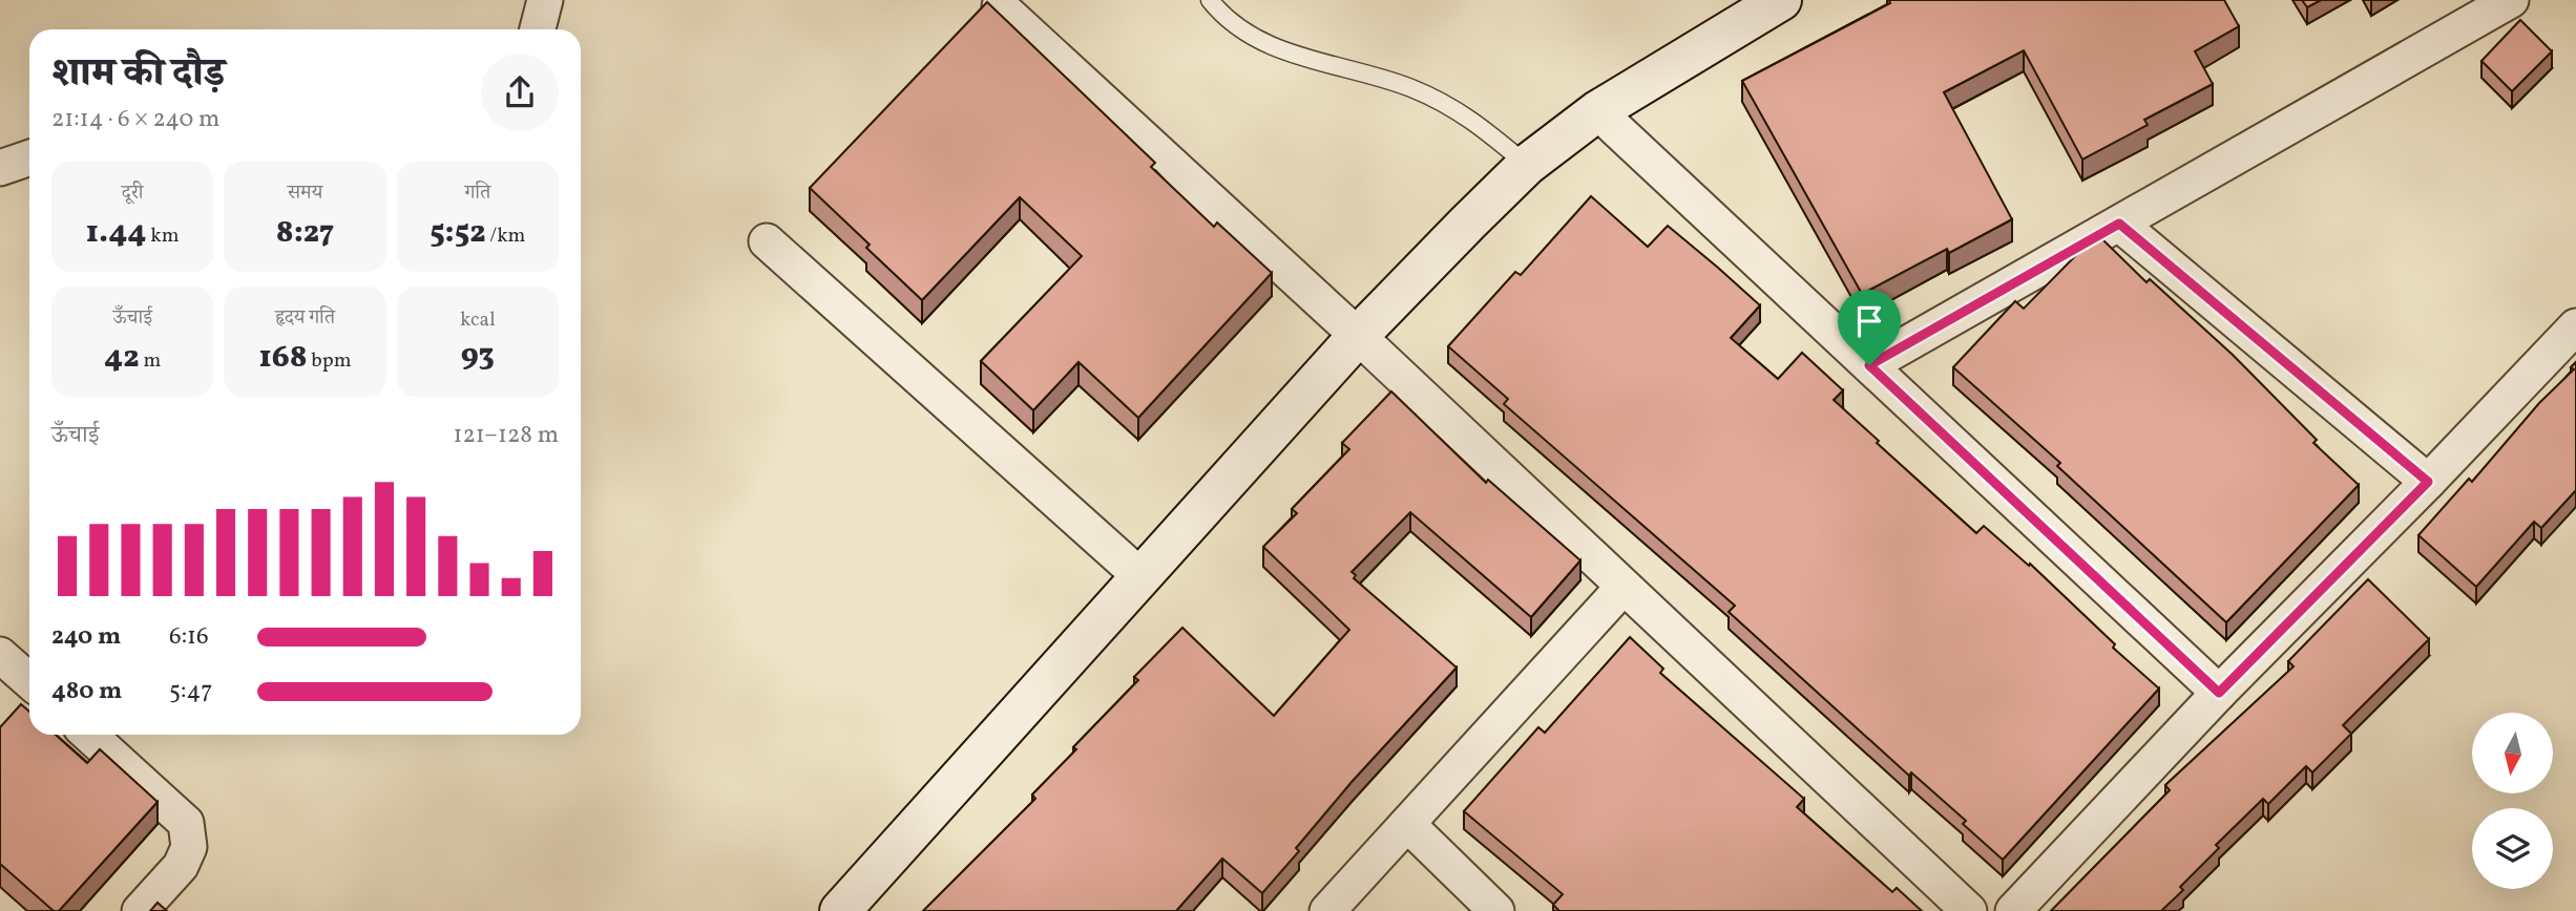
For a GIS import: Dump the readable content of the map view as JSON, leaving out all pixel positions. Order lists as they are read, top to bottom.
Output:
{
  "north": "bottom",
  "page": {
    "heading": ["शाम की दौड़", "21:14 · 6 × 240 m"],
    "stats": [
      ["दूरी", "1.44 km"],
      ["समय", "8:27"],
      ["गति", "5:52 /km"],
      ["ऊँचाई", "42 m"],
      ["हृदय गति", "168 bpm"],
      ["kcal", "93"]
    ],
    "chart": ["ऊँचाई", "121–128 m"],
    "list": [
      {
        "name": "240 m",
        "note": "6:16"
      },
      {
        "name": "480 m",
        "note": "5:47"
      }
    ]
  }
}
